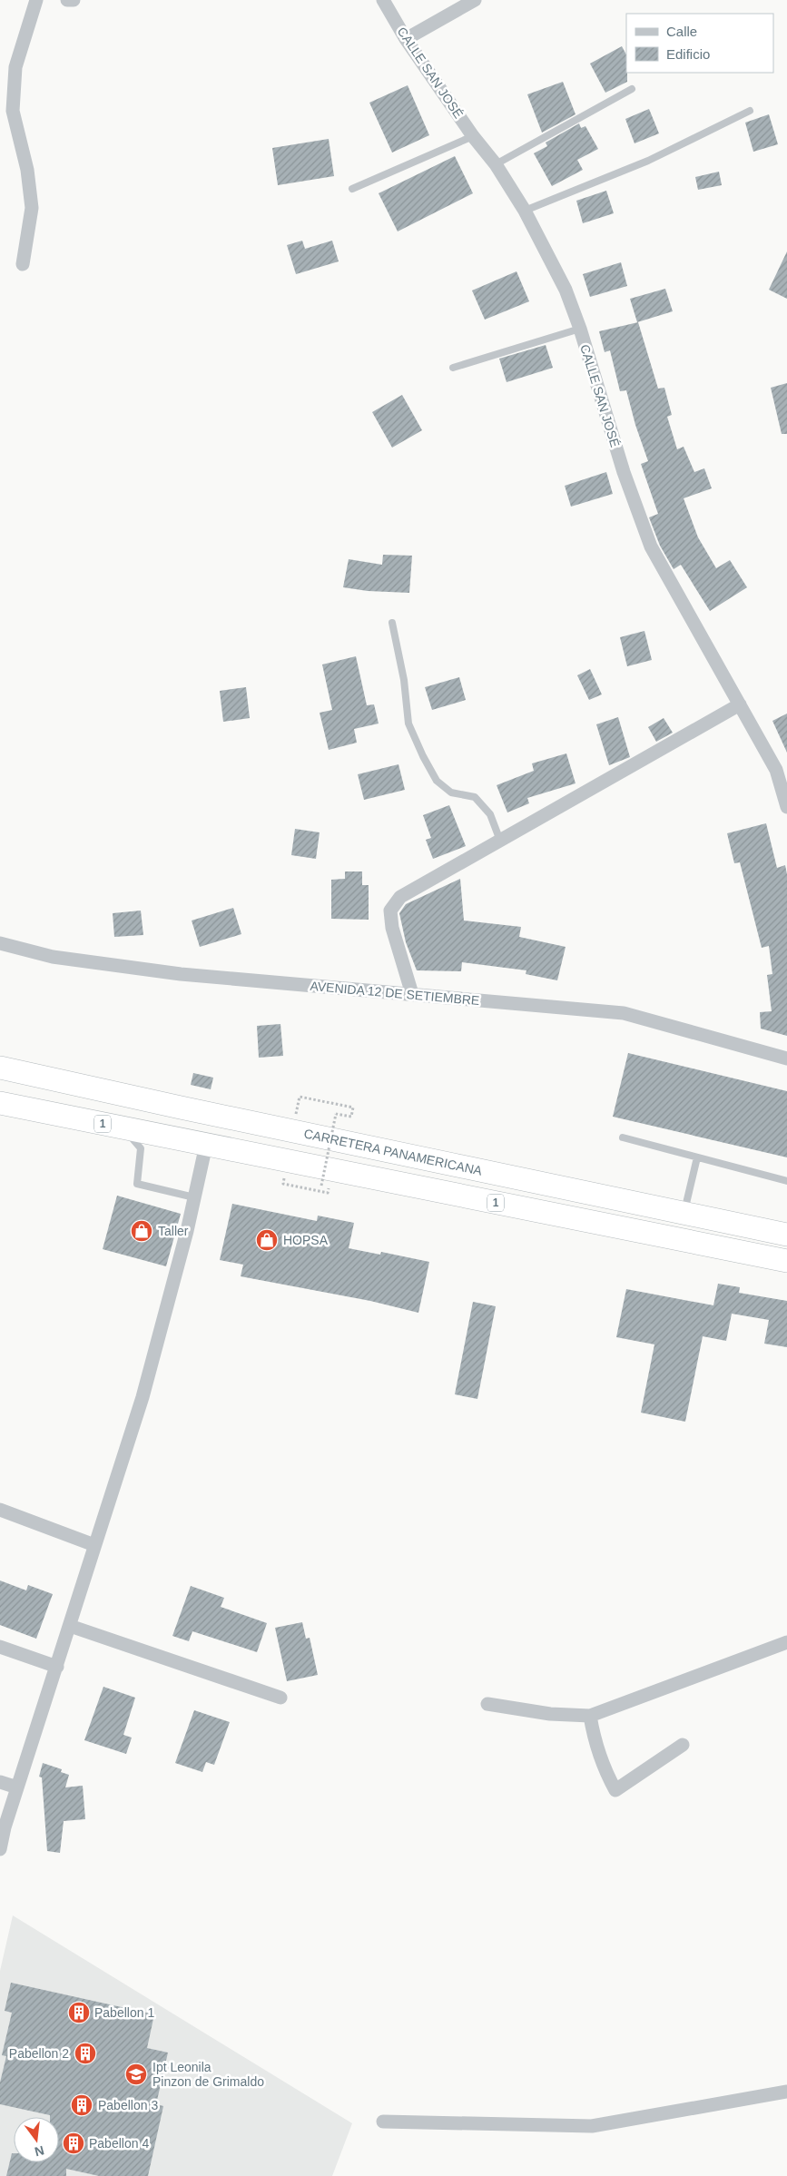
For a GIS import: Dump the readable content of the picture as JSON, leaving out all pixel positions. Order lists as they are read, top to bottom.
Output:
{
  "streets": {
    "highway": ["1", "CARRETERA PANAMERICANA"],
    "street": ["CALLE SAN JOSÉ", "AVENIDA 12 DE SETIEMBRE"]
  },
  "places": {
    "shop": ["Taller", "HOPSA"],
    "building": [
      "Pabellon 1",
      "Pabellon 2",
      "Pabellon 3",
      "Pabellon 4"
    ],
    "school or university": ["Ipt Leonila Pinzon de Grimaldo"]
  },
  "legend": ["Calle", "Edificio"],
  "north": "bottom"
}
